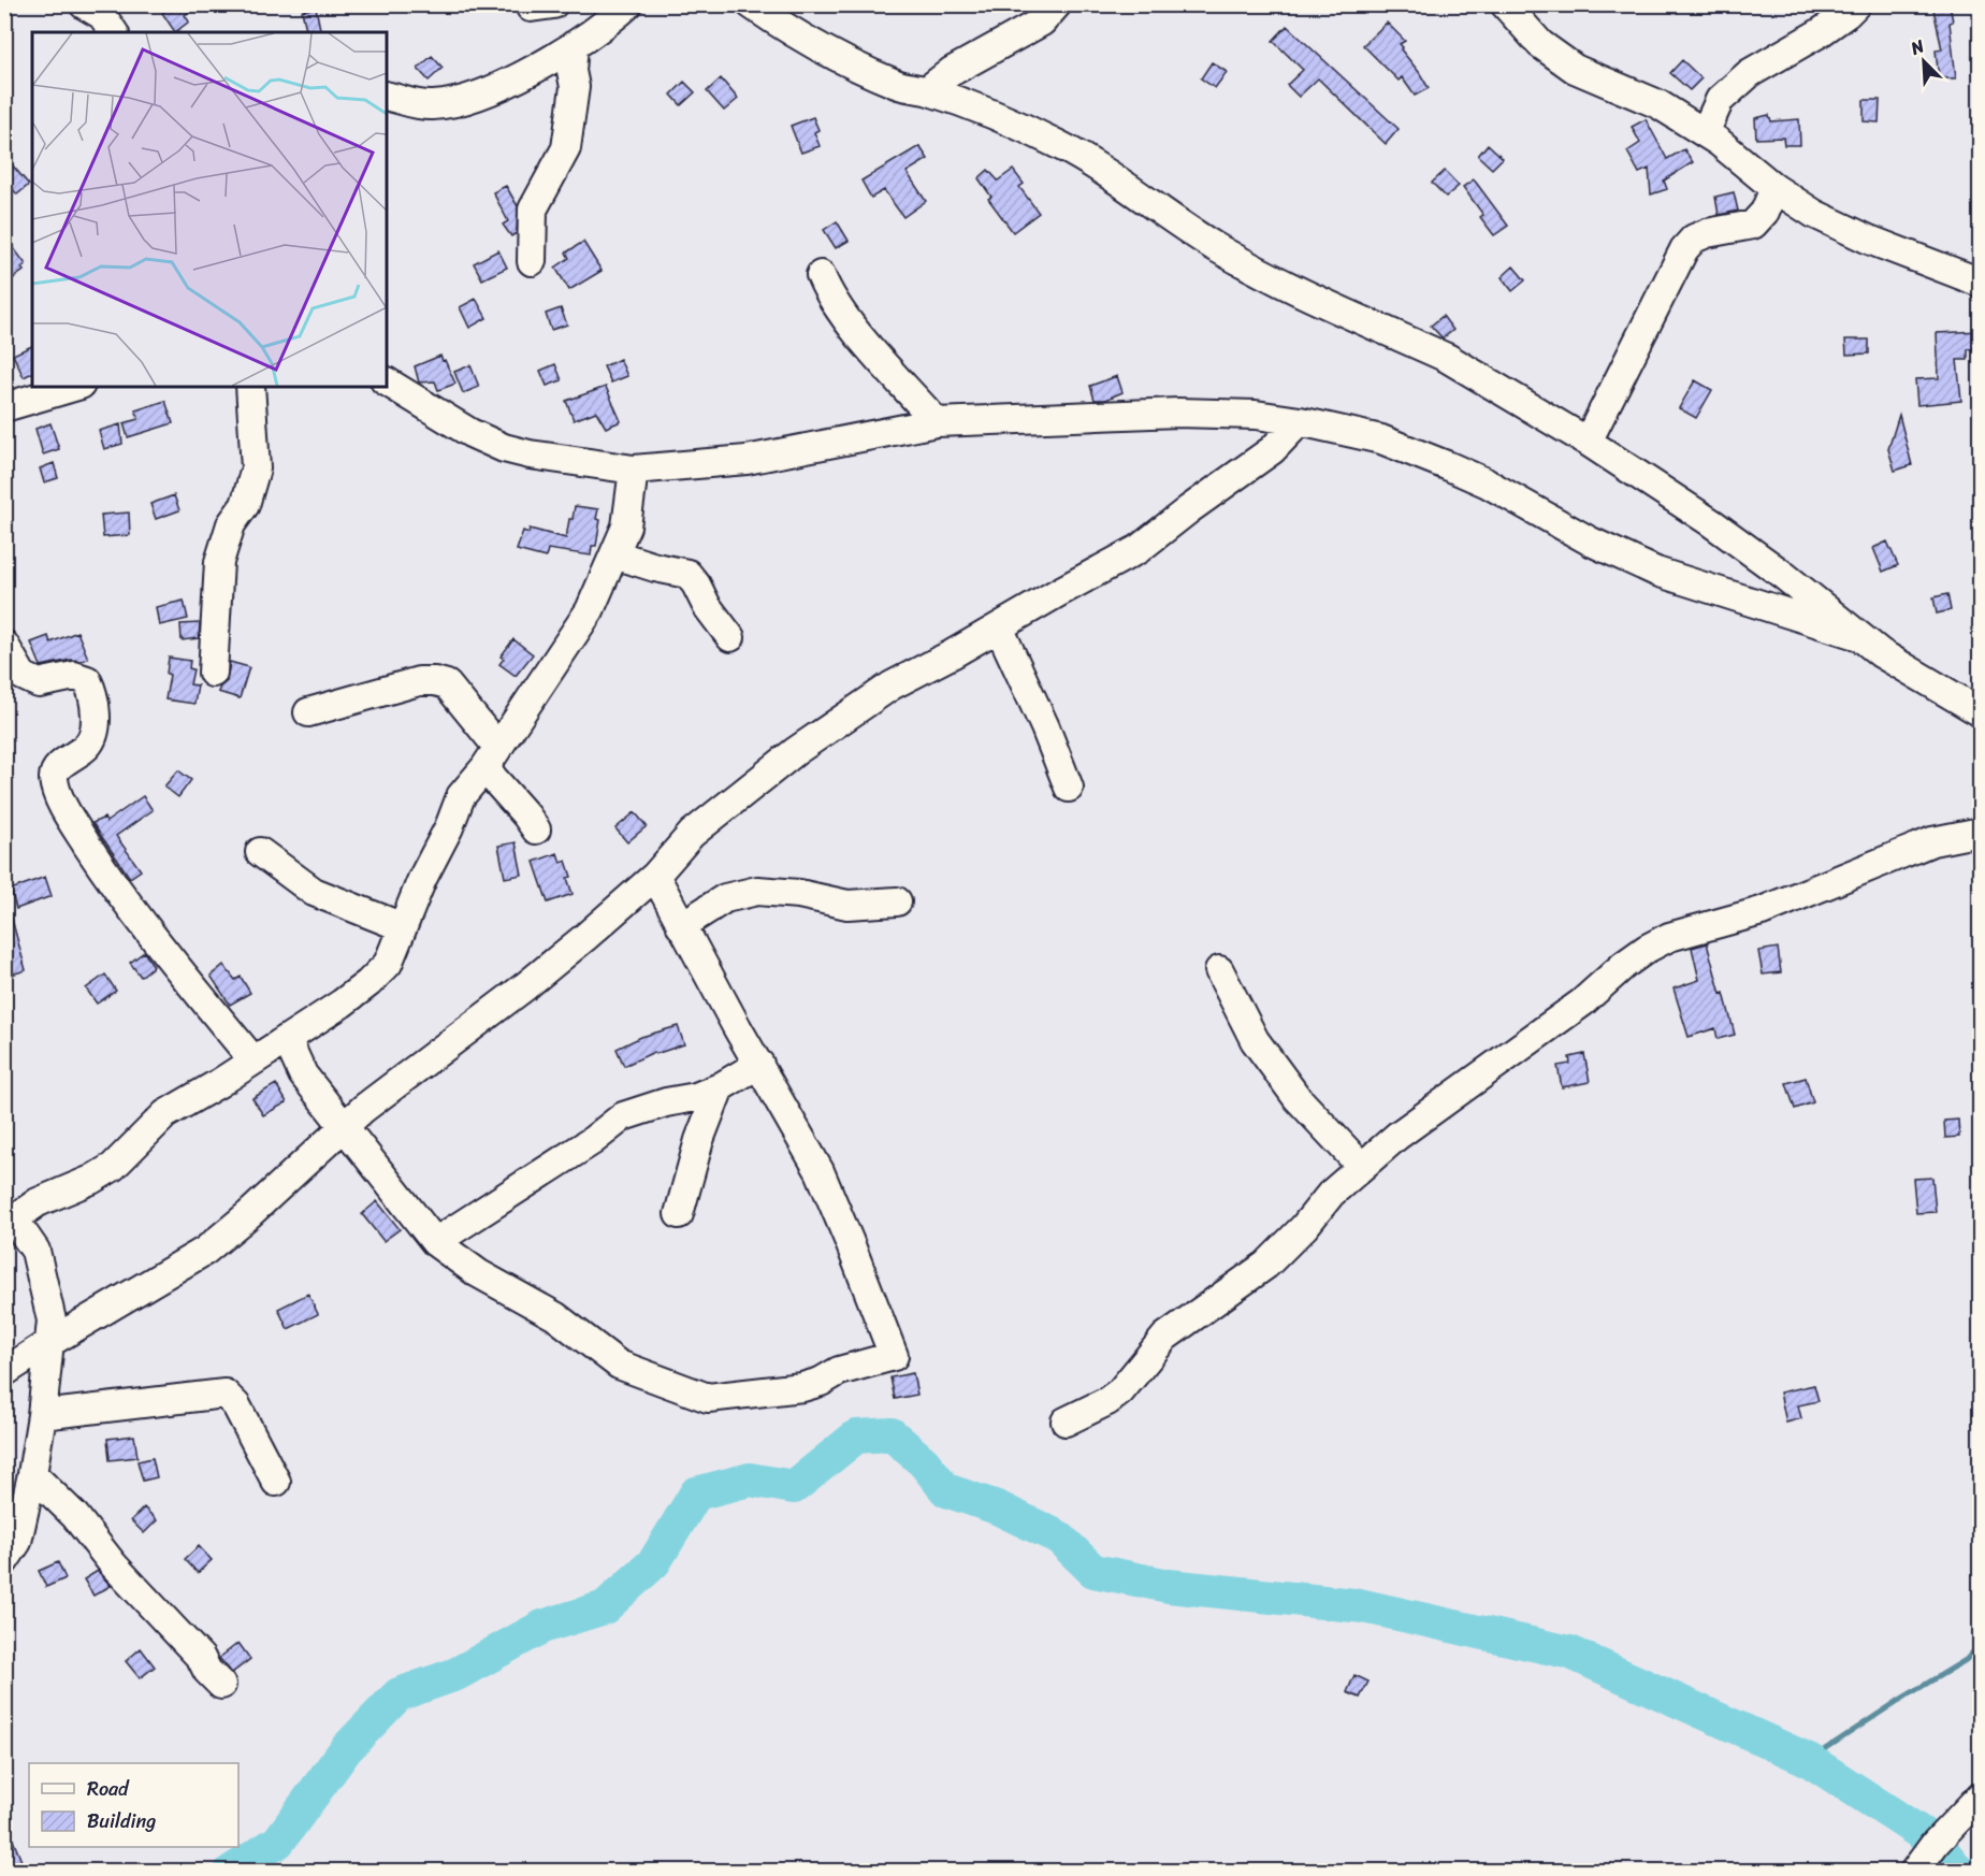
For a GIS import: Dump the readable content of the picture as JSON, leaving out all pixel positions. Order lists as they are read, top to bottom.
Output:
{
  "legend": ["Road", "Building"],
  "north": "top left"
}
